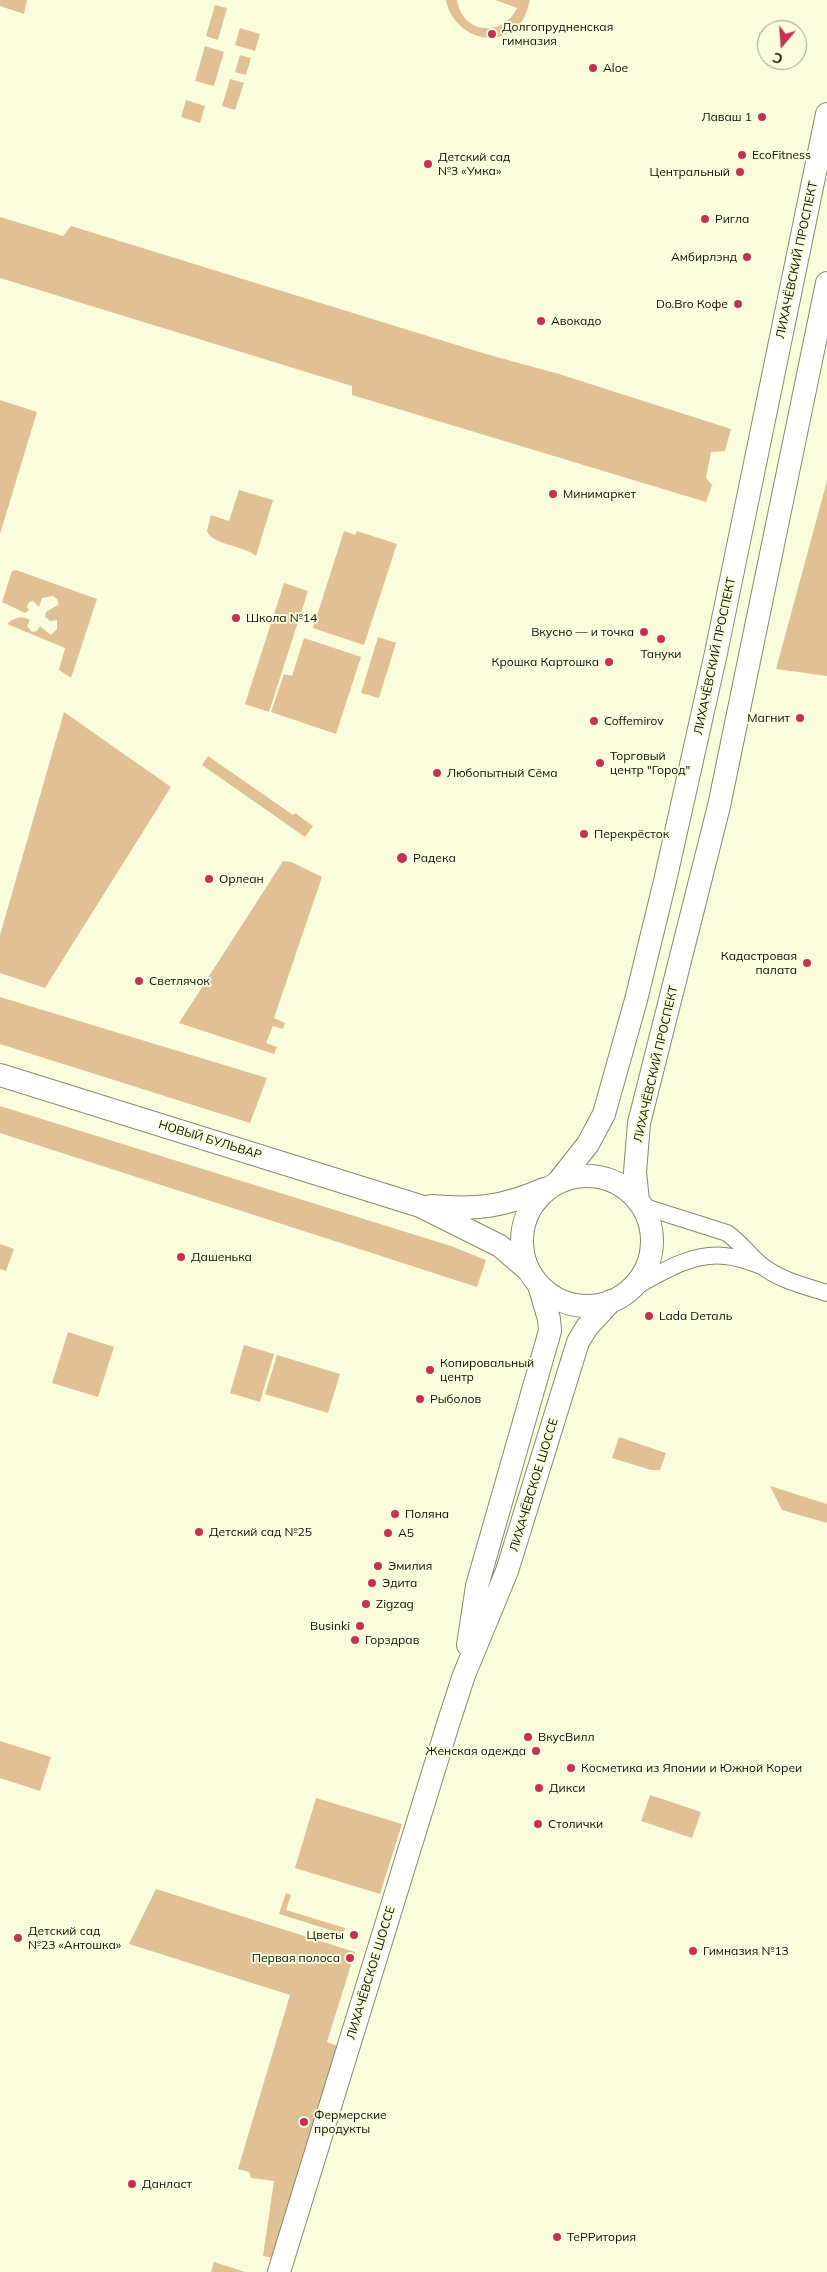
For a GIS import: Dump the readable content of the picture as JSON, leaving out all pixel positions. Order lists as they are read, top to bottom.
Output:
{
  "streets": {
    "main road": ["ЛИХАЧЁВСКИЙ ПРОСПЕКТ", "НОВЫЙ БУЛЬВАР", "ЛИХАЧЁВСКОЕ ШОССЕ"]
  },
  "crossings": [
    ["ЛИХАЧЁВСКИЙ ПРОСПЕКТ", "НОВЫЙ БУЛЬВАР"],
    ["ЛИХАЧЁВСКИЙ ПРОСПЕКТ", "ЛИХАЧЁВСКОЕ ШОССЕ"],
    ["НОВЫЙ БУЛЬВАР", "ЛИХАЧЁВСКОЕ ШОССЕ"]
  ],
  "places": [
    "Долгопрудненская гимназия",
    "Aloe",
    "Лаваш 1",
    "EcoFitness",
    "Детский сад №3 «Умка»",
    "Центральный",
    "Ригла",
    "Амбирлэнд",
    "Do.Bro Кофе",
    "Авокадо",
    "Минимаркет",
    "Школа №14",
    "Вкусно — и точка",
    "Тануки",
    "Крошка Картошка",
    "Магнит",
    "Coffemirov",
    "Торговый центр \"Город\"",
    "Любопытный Сёма",
    "Перекрёсток",
    "Радека",
    "Орлеан",
    "Кадастровая палата",
    "Светлячок",
    "Дашенька",
    "Lada Dеталь",
    "Копировальный центр",
    "Рыболов",
    "Поляна",
    "Детский сад №25",
    "А5",
    "Эмилия",
    "Эдита",
    "Zigzag",
    "Businki",
    "Горздрав",
    "ВкусВилл",
    "Женская одежда",
    "Косметика из Японии и Южной Кореи",
    "Дикси",
    "Столички",
    "Цветы",
    "Детский сад №23 «Антошка»",
    "Гимназия №13",
    "Первая полоса",
    "Фермерские продукты",
    "Данласт",
    "ТеРРитория"
  ],
  "north": "bottom"
}
